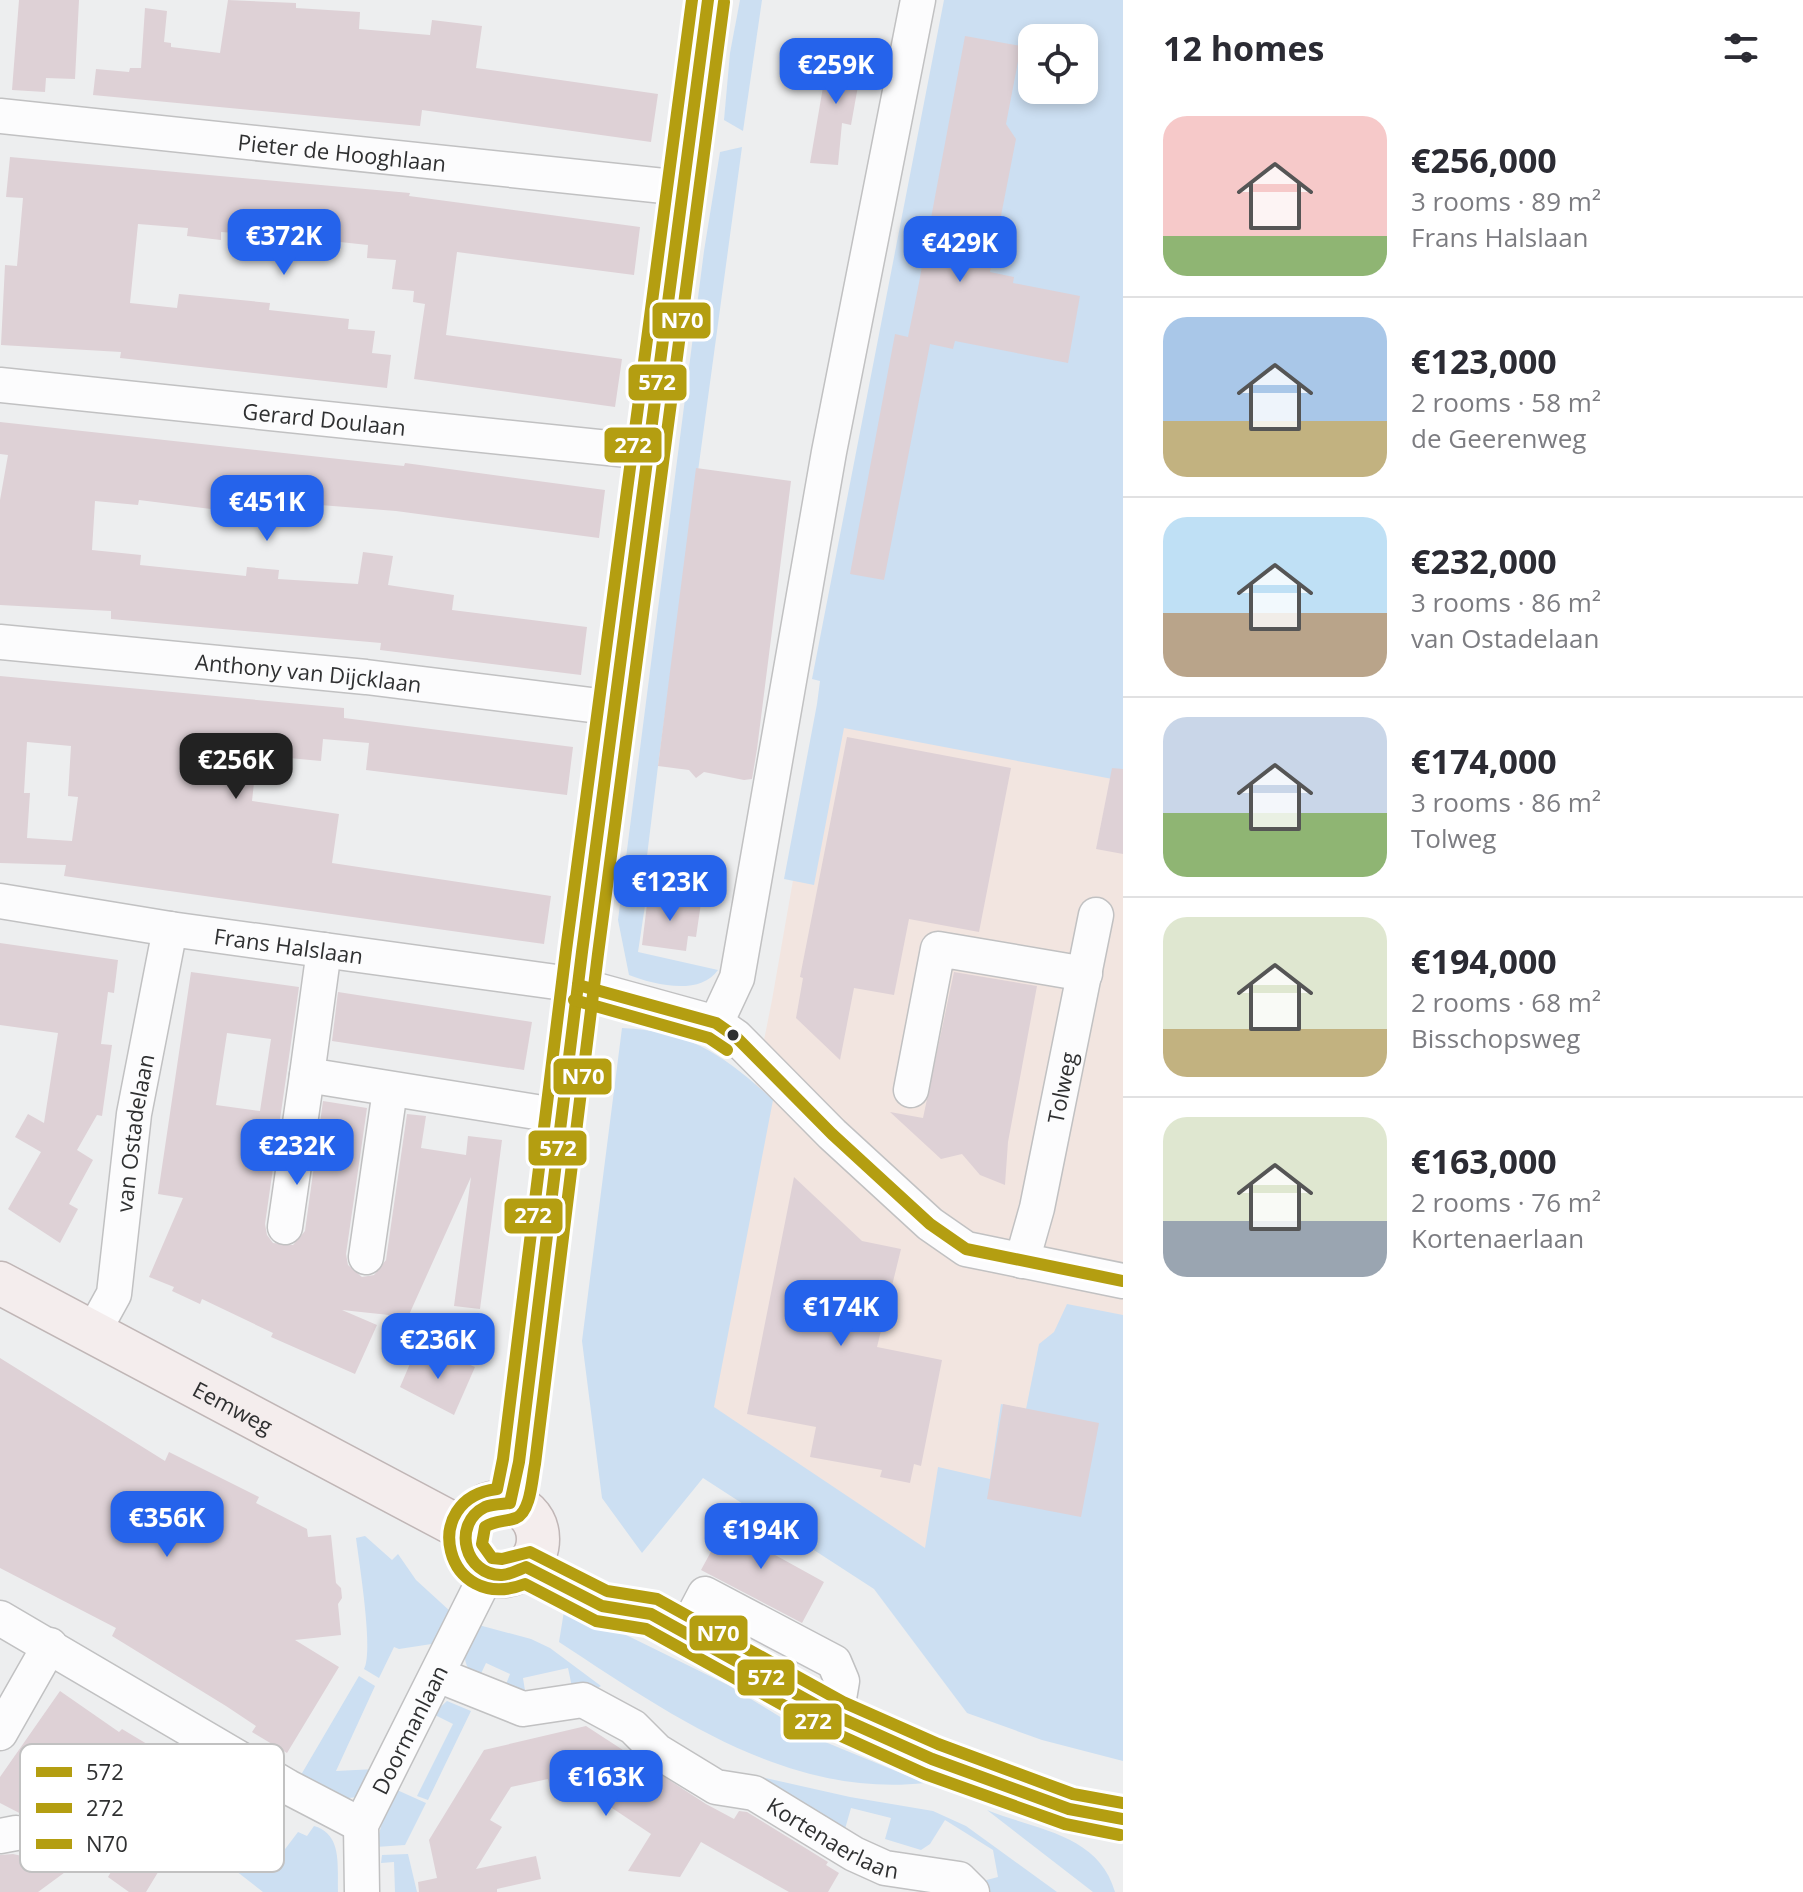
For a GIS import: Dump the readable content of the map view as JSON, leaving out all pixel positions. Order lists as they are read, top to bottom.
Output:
{
  "streets": {
    "main road": ["Eemweg"],
    "street": [
      "Pieter de Hooghlaan",
      "Gerard Doulaan",
      "Anthony van Dijcklaan",
      "Frans Halslaan",
      "Tolweg",
      "van Ostadelaan",
      "Doormanlaan",
      "Kortenaerlaan"
    ]
  },
  "crossings": [
    ["Frans Halslaan", "van Ostadelaan"],
    ["van Ostadelaan", "Eemweg"],
    ["Eemweg", "Doormanlaan"],
    ["Doormanlaan", "Kortenaerlaan"]
  ],
  "lines": ["transit line 572", "transit line 272", "transit line N70"],
  "legend": ["572", "272", "N70"],
  "page": {
    "heading": "12 homes",
    "price": [
      "€259K",
      "€372K",
      "€429K",
      "€451K",
      "€256K",
      "€123K",
      "€232K",
      "€174K",
      "€236K",
      "€356K",
      "€194K",
      "€163K"
    ],
    "list": [
      {
        "name": "€256,000",
        "note": "3 rooms · 89 m² · Frans Halslaan"
      },
      {
        "name": "€123,000",
        "note": "2 rooms · 58 m² · de Geerenweg"
      },
      {
        "name": "€232,000",
        "note": "3 rooms · 86 m² · van Ostadelaan"
      },
      {
        "name": "€174,000",
        "note": "3 rooms · 86 m² · Tolweg"
      },
      {
        "name": "€194,000",
        "note": "2 rooms · 68 m² · Bisschopsweg"
      },
      {
        "name": "€163,000",
        "note": "2 rooms · 76 m² · Kortenaerlaan"
      }
    ]
  }
}
